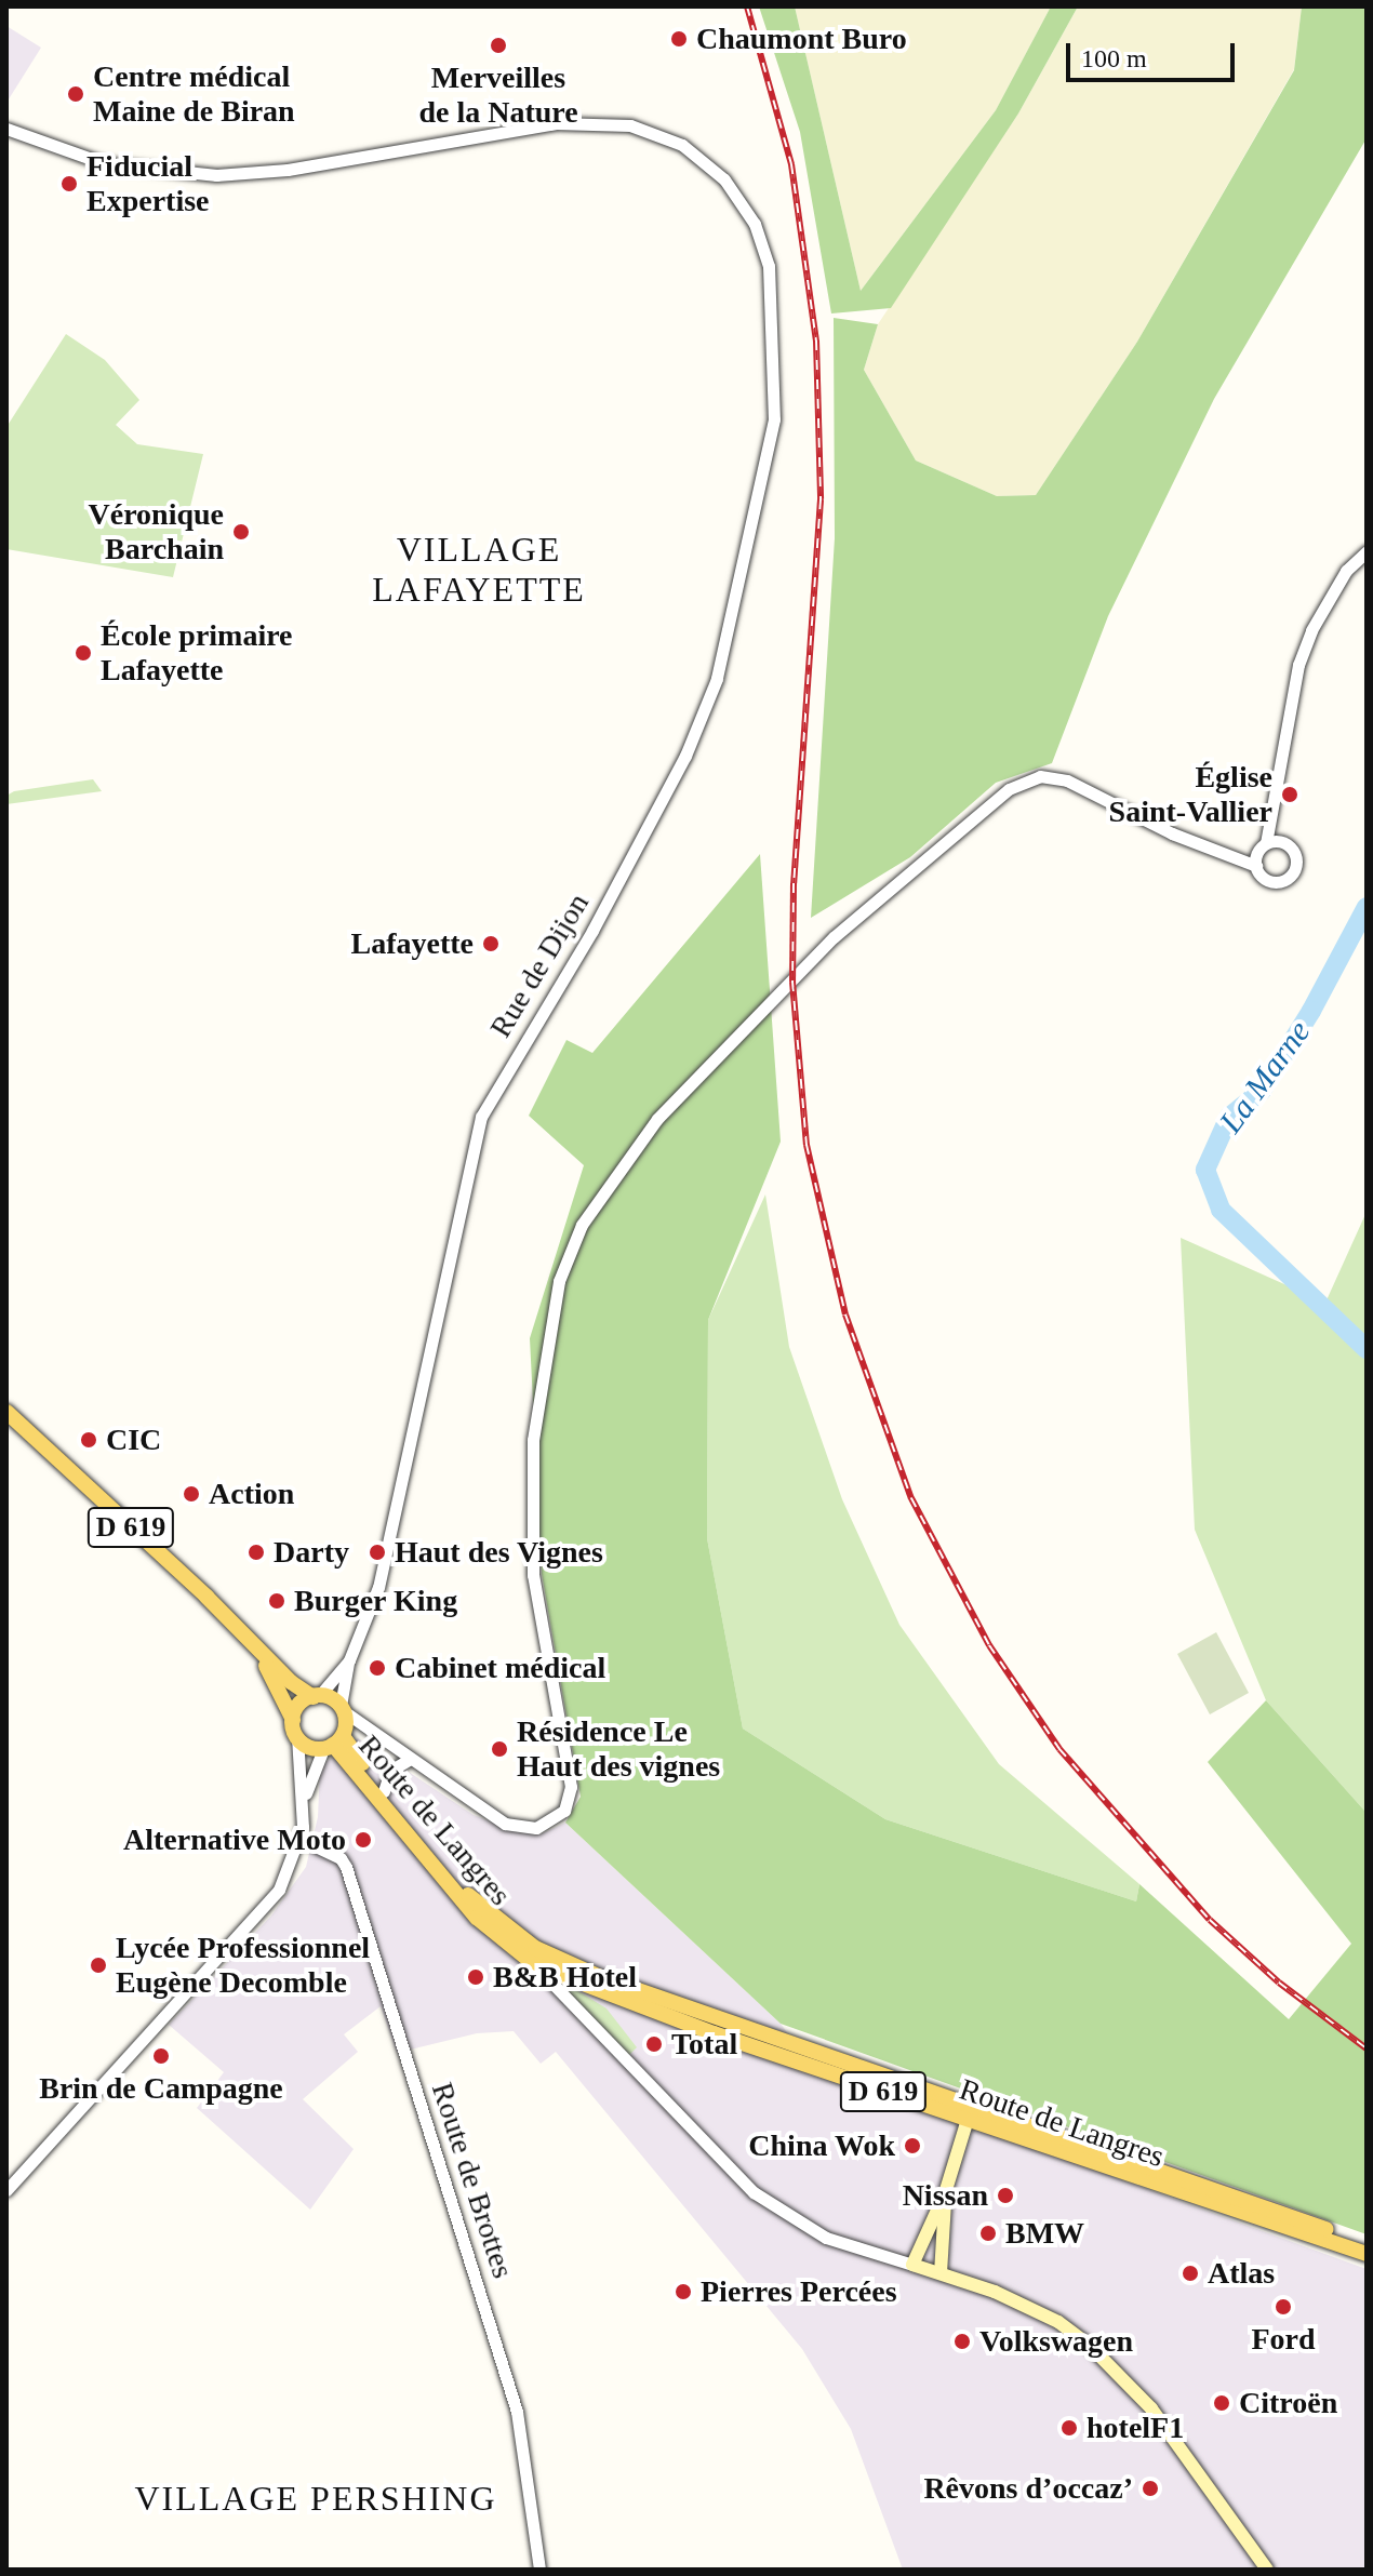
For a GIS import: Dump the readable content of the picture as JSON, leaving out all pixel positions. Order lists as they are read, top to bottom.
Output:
{
  "streets": {
    "main road": ["D 619", "Route de Langres"],
    "street": ["Rue de Dijon", "Route de Brottes"]
  },
  "crossings": [
    ["Rue de Dijon", "D 619"],
    ["Rue de Dijon", "Route de Langres"],
    ["D 619", "Route de Langres"]
  ],
  "districts": ["VILLAGE LAFAYETTE", "VILLAGE PERSHING"],
  "water": ["La Marne"],
  "places": [
    "Chaumont Buro",
    "Merveilles de la Nature",
    "Centre médical Maine de Biran",
    "Fiducial Expertise",
    "Véronique Barchain",
    "École primaire Lafayette",
    "Église Saint-Vallier",
    "Lafayette",
    "CIC",
    "Action",
    "Darty",
    "Haut des Vignes",
    "Burger King",
    "Cabinet médical",
    "Résidence Le Haut des vignes",
    "Alternative Moto",
    "Lycée Professionnel Eugène Decomble",
    "B&B Hotel",
    "Total",
    "Brin de Campagne",
    "China Wok",
    "Nissan",
    "BMW",
    "Atlas",
    "Pierres Percées",
    "Ford",
    "Volkswagen",
    "Citroën",
    "hotelF1",
    "Rêvons d’occaz’"
  ],
  "scale_bar": "100 m"
}
